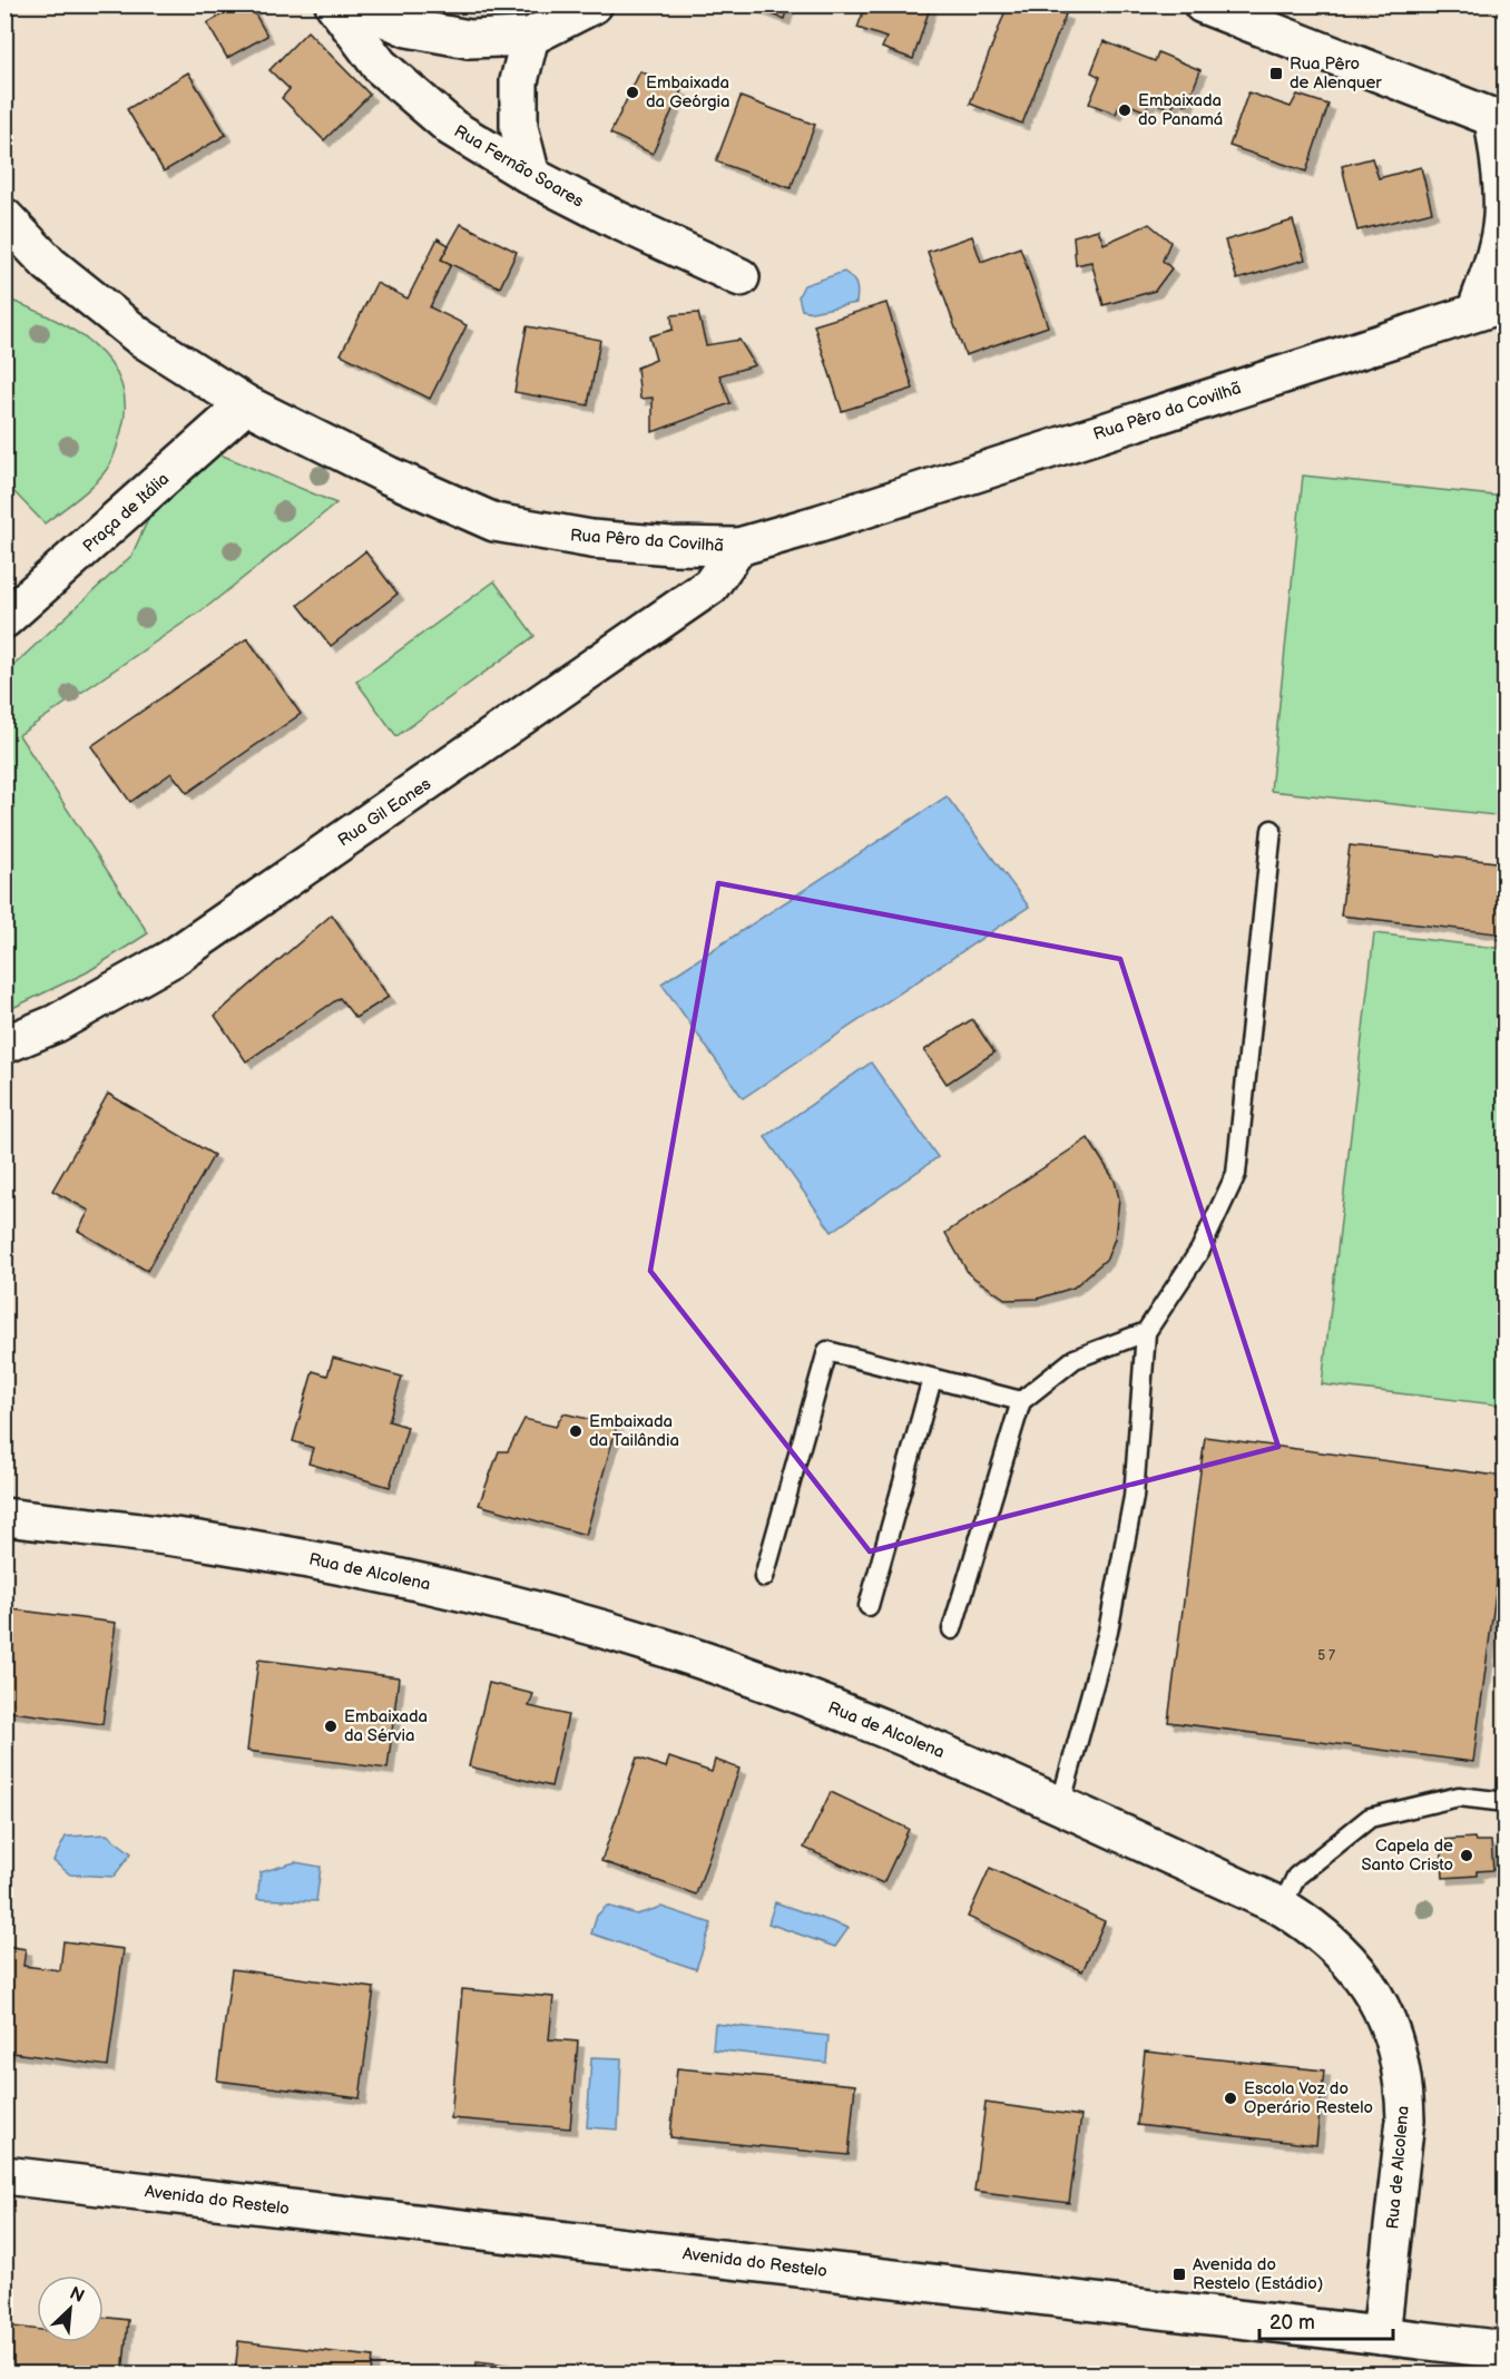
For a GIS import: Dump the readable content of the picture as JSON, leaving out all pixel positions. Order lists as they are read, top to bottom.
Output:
{
  "streets": {
    "street": [
      "Rua Fernão Soares",
      "Rua Pêro da Covilhã",
      "Praça de Itália",
      "Rua Gil Eanes",
      "Rua de Alcolena",
      "Avenida do Restelo"
    ]
  },
  "crossings": [
    ["Rua Pêro da Covilhã", "Praça de Itália"],
    ["Rua Pêro da Covilhã", "Rua Gil Eanes"],
    ["Rua de Alcolena", "Avenida do Restelo"]
  ],
  "places": {
    "transit": ["Rua Pêro de Alenquer", "Avenida do Restelo (Estádio)"],
    "other": [
      "Embaixada da Geórgia",
      "Embaixada do Panamá",
      "Embaixada da Tailândia",
      "Embaixada da Sérvia",
      "Capela de Santo Cristo",
      "Escola Voz do Operário Restelo"
    ]
  },
  "house_numbers": ["5 7"],
  "scale_bar": "20 m",
  "north": "top right"
}
